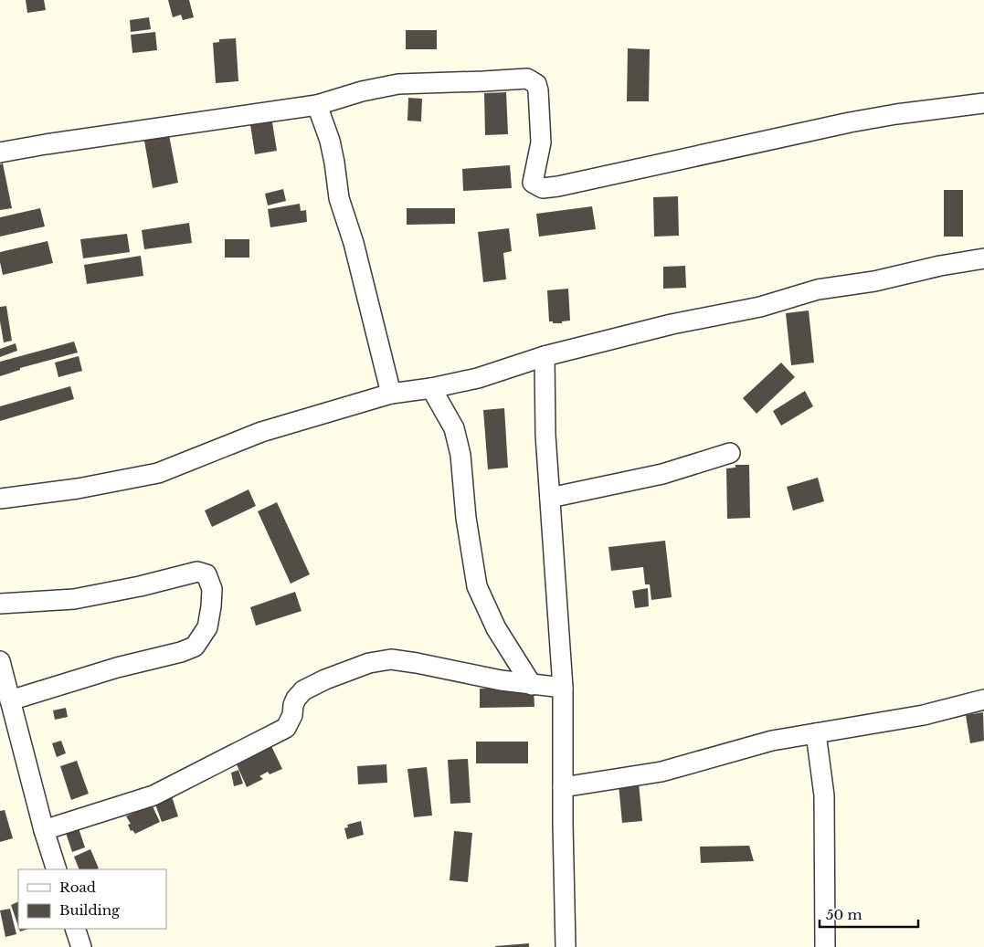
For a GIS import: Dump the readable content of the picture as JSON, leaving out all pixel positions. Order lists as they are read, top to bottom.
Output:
{
  "legend": ["Road", "Building"],
  "scale_bar": "50 m"
}
